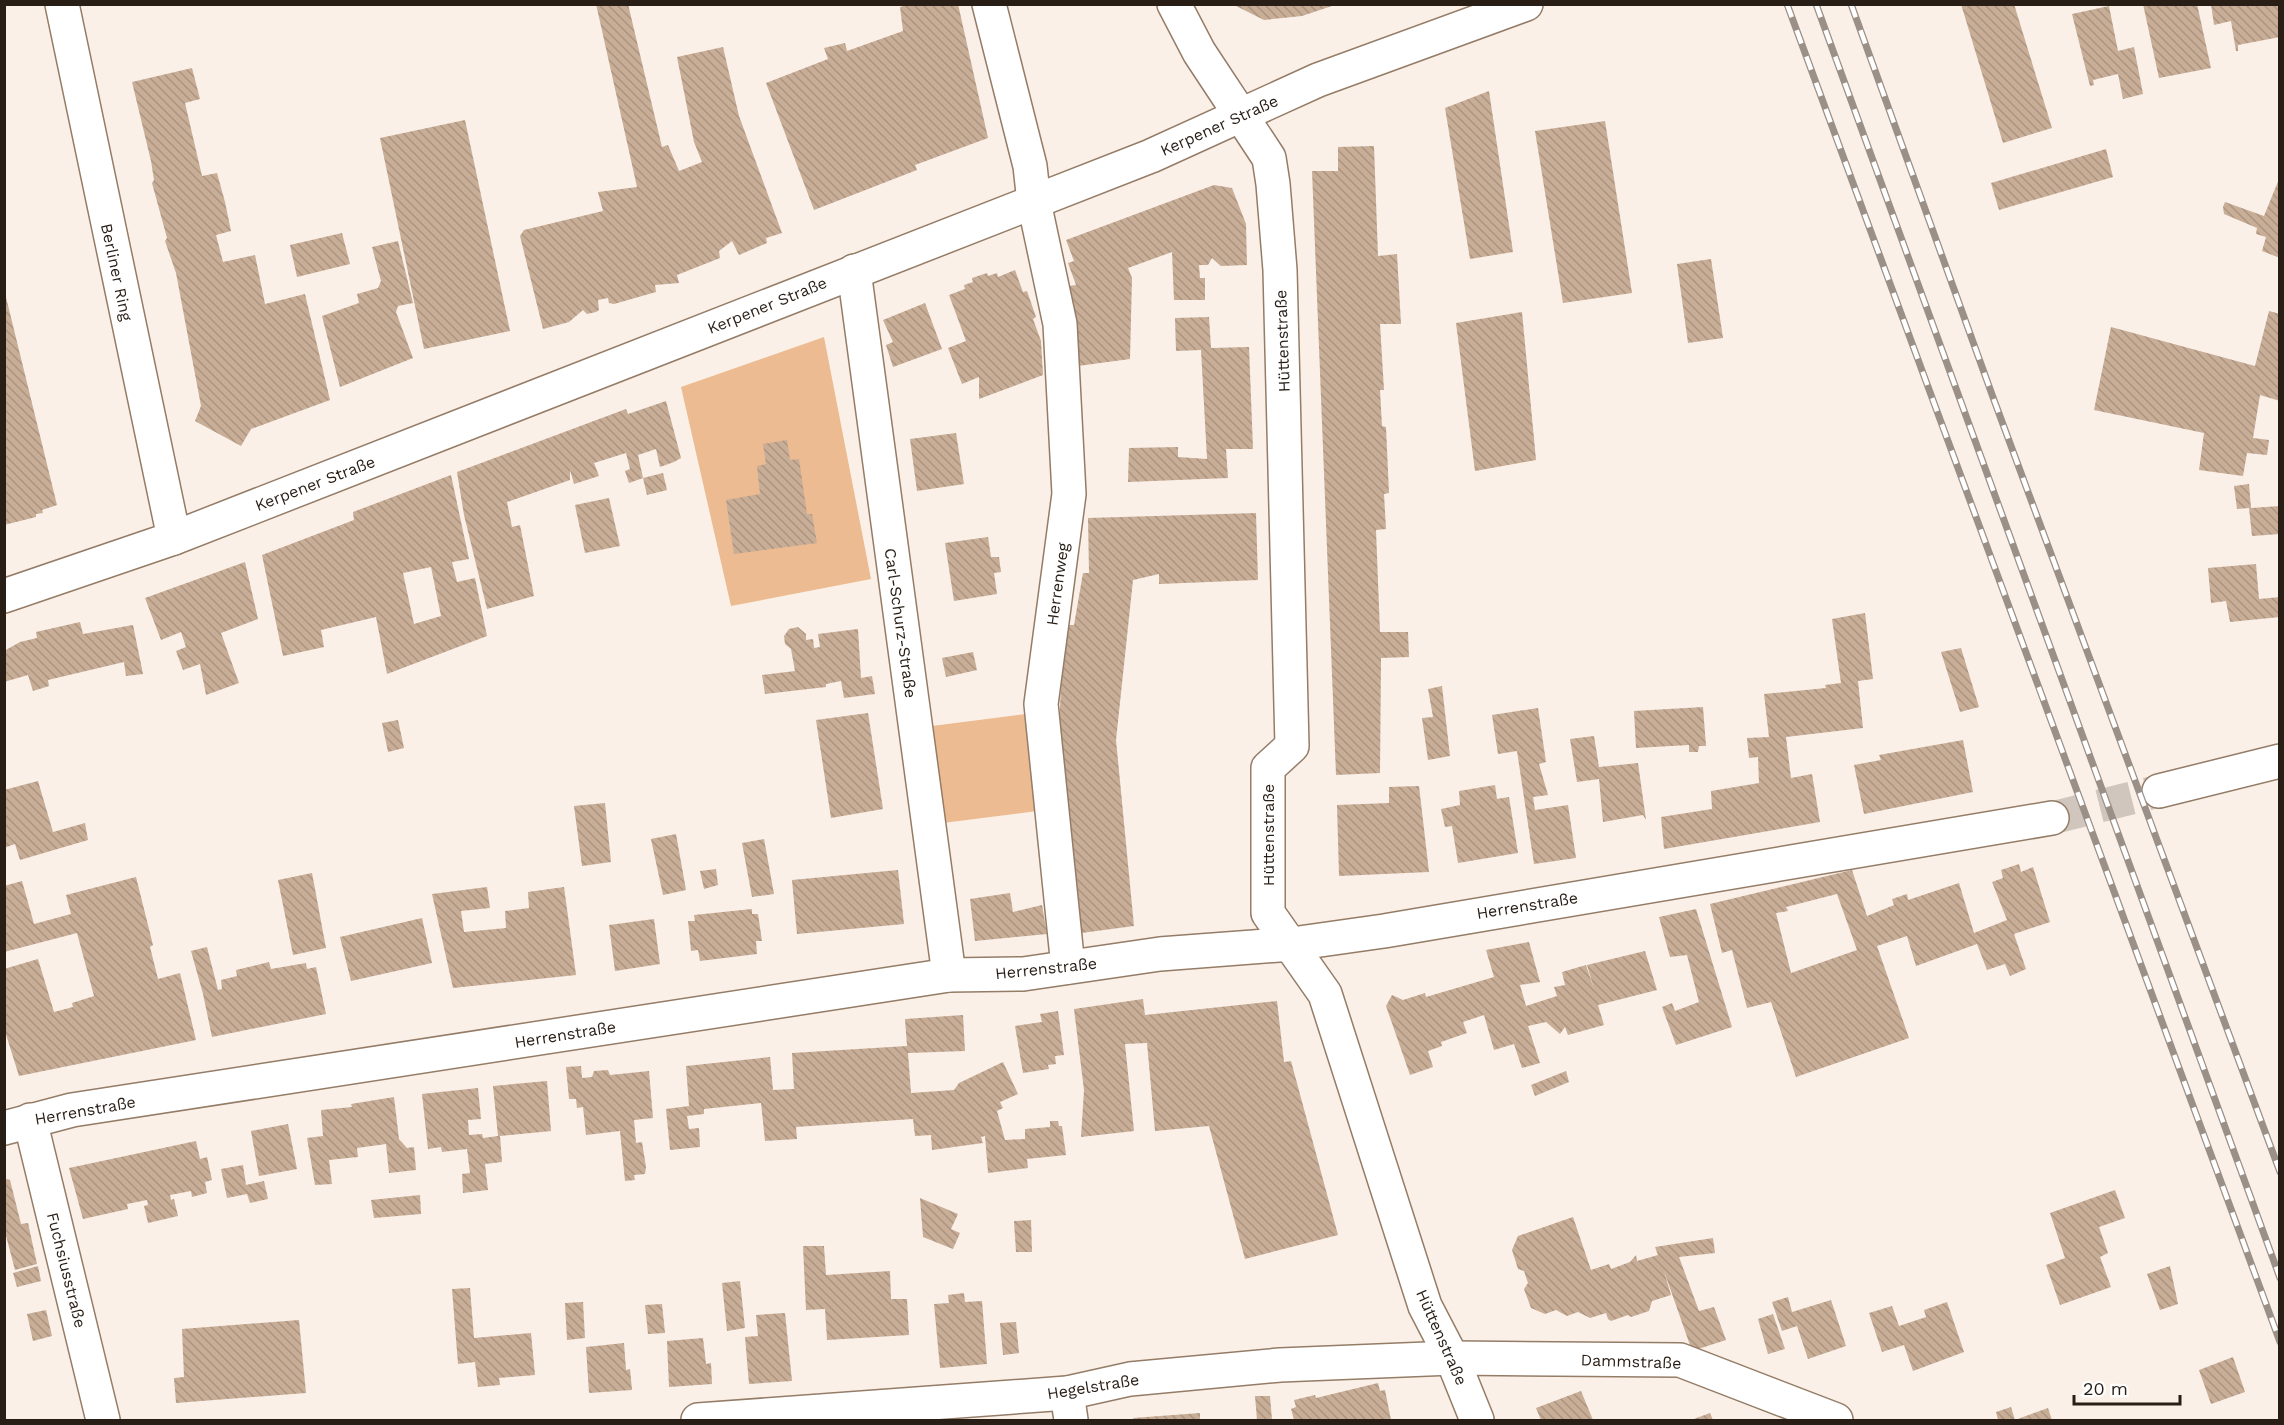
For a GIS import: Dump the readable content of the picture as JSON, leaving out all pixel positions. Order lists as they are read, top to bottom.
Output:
{
  "streets": {
    "street": [
      "Kerpener Straße",
      "Berliner Ring",
      "Hüttenstraße",
      "Herrenweg",
      "Carl-Schurz-Straße",
      "Herrenstraße",
      "Fuchsiusstraße",
      "Dammstraße",
      "Hegelstraße"
    ]
  },
  "crossings": [
    ["Kerpener Straße", "Berliner Ring"],
    ["Kerpener Straße", "Hüttenstraße"],
    ["Kerpener Straße", "Herrenweg"],
    ["Kerpener Straße", "Carl-Schurz-Straße"],
    ["Hüttenstraße", "Herrenstraße"],
    ["Hüttenstraße", "Dammstraße"],
    ["Hüttenstraße", "Hegelstraße"],
    ["Herrenweg", "Herrenstraße"],
    ["Carl-Schurz-Straße", "Herrenstraße"],
    ["Herrenstraße", "Fuchsiusstraße"],
    ["Dammstraße", "Hegelstraße"]
  ],
  "scale_bar": "20 m"
}
